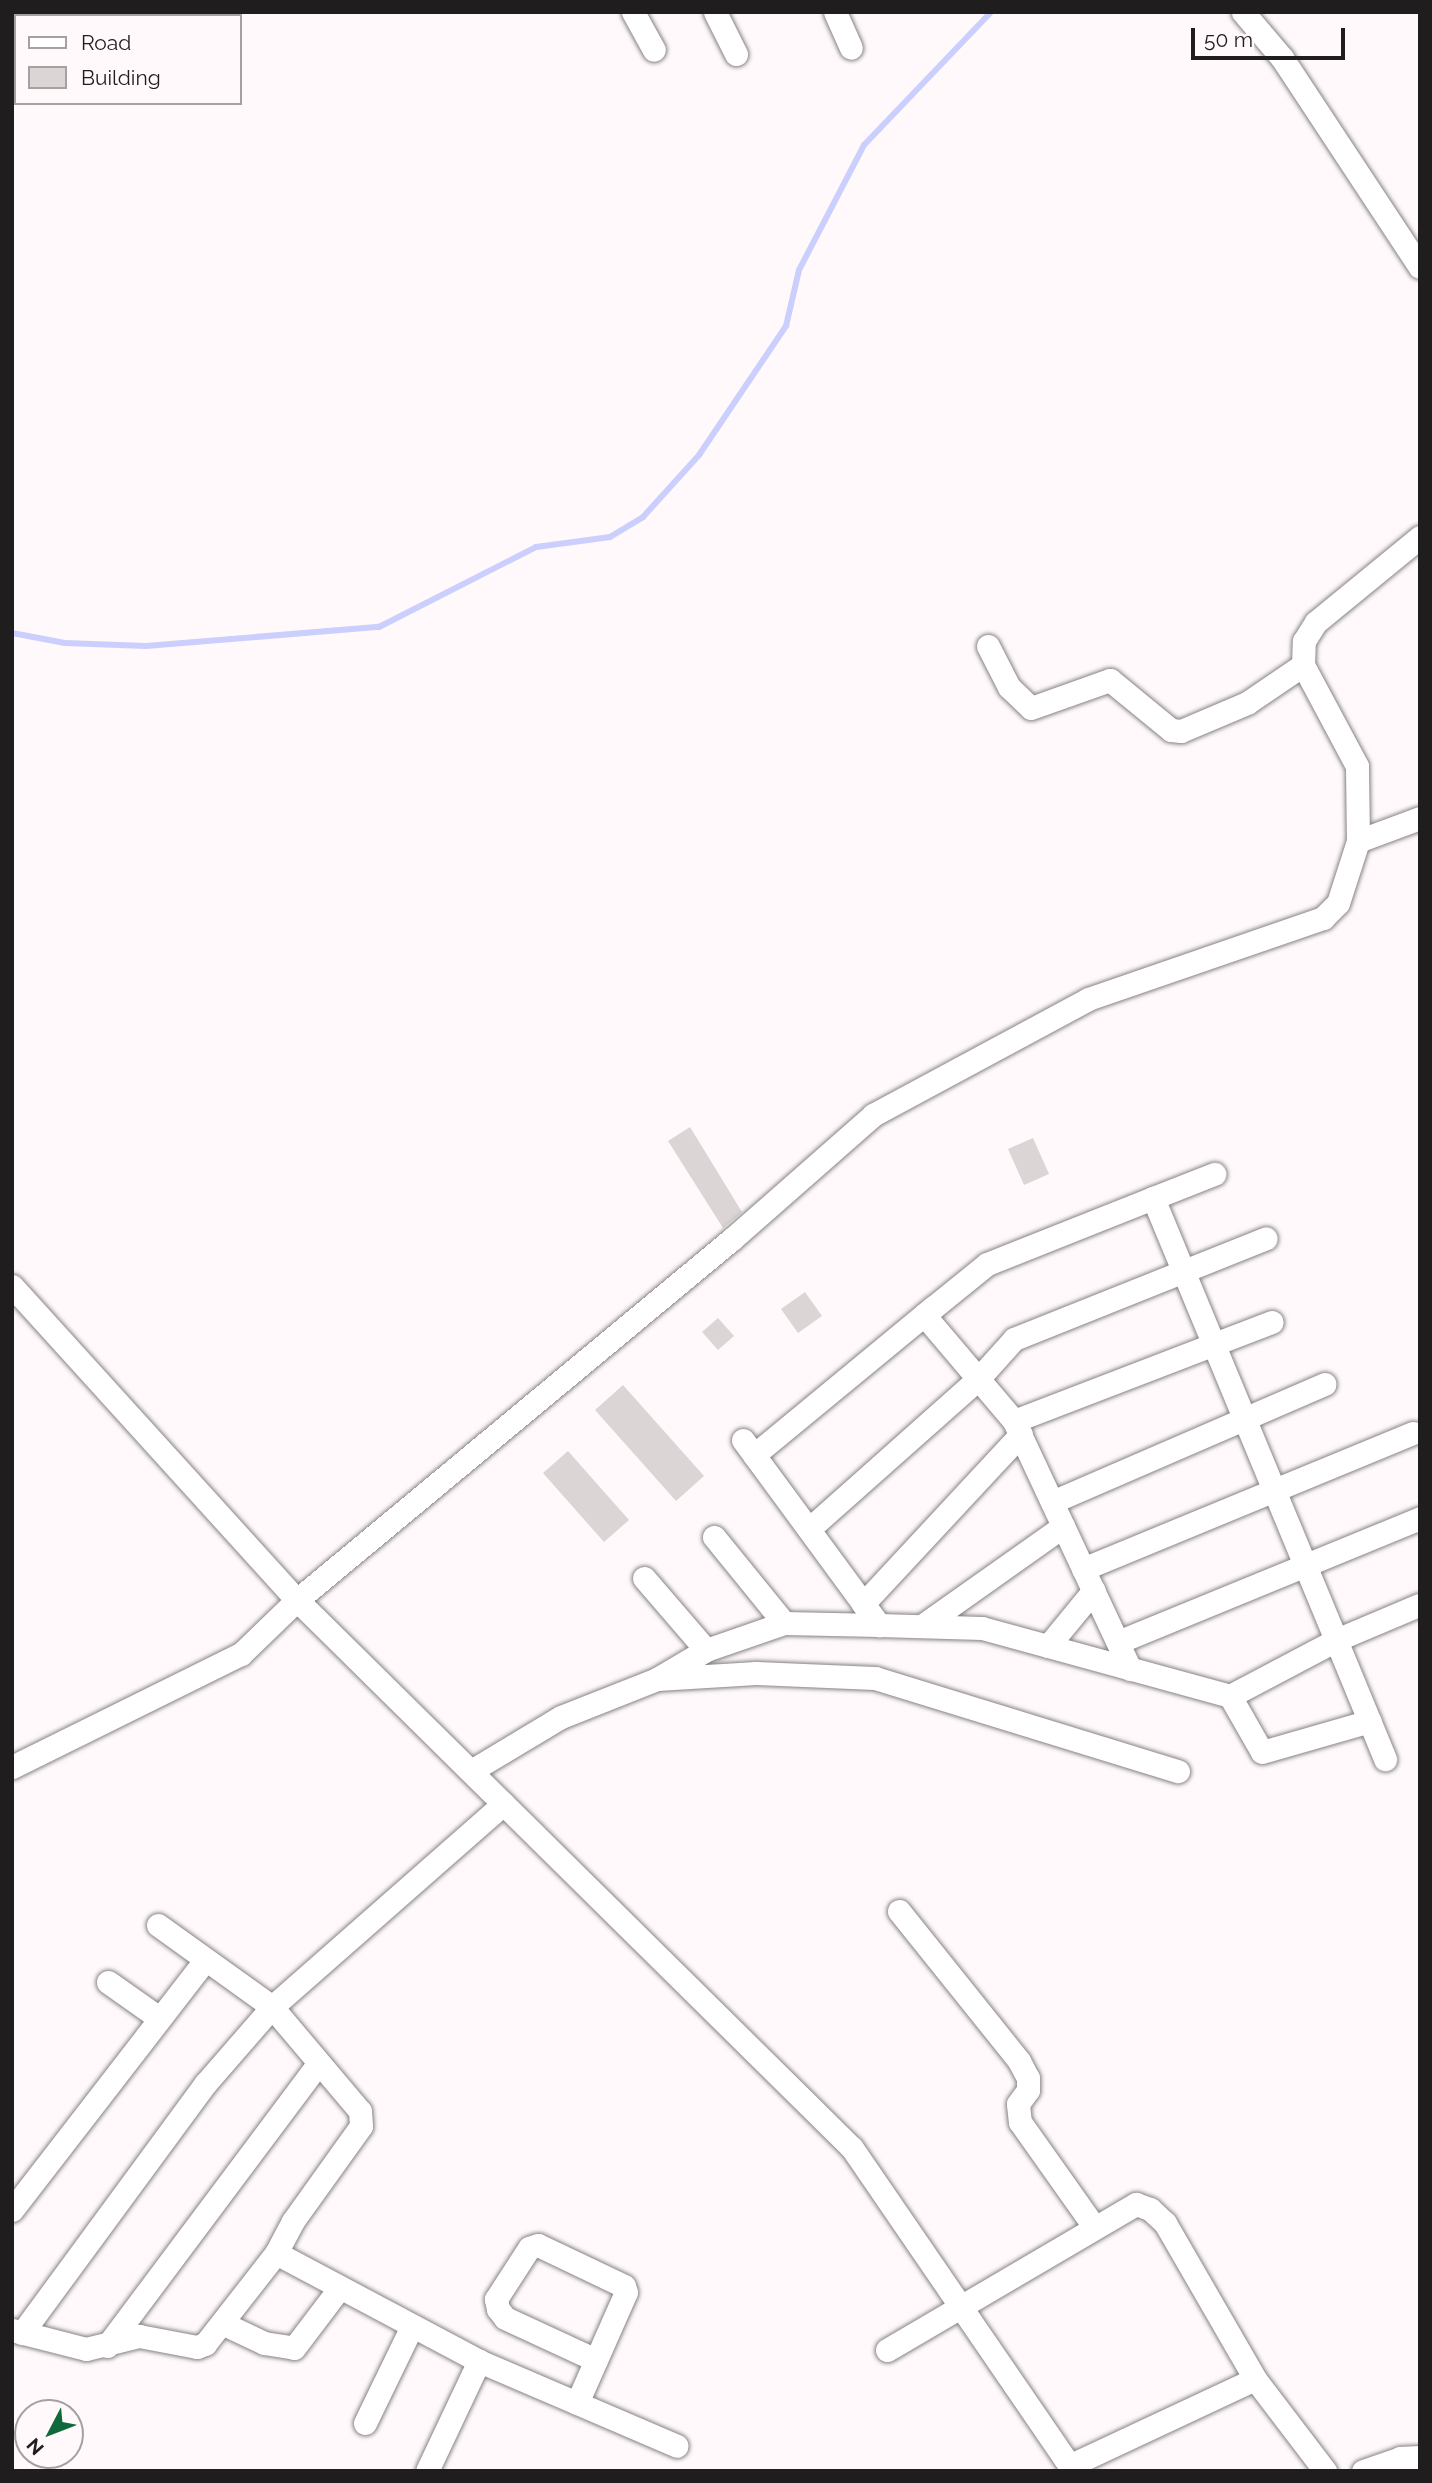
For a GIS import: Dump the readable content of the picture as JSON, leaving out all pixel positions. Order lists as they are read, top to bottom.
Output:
{
  "legend": ["Road", "Building"],
  "scale_bar": "50 m",
  "north": "bottom left"
}
